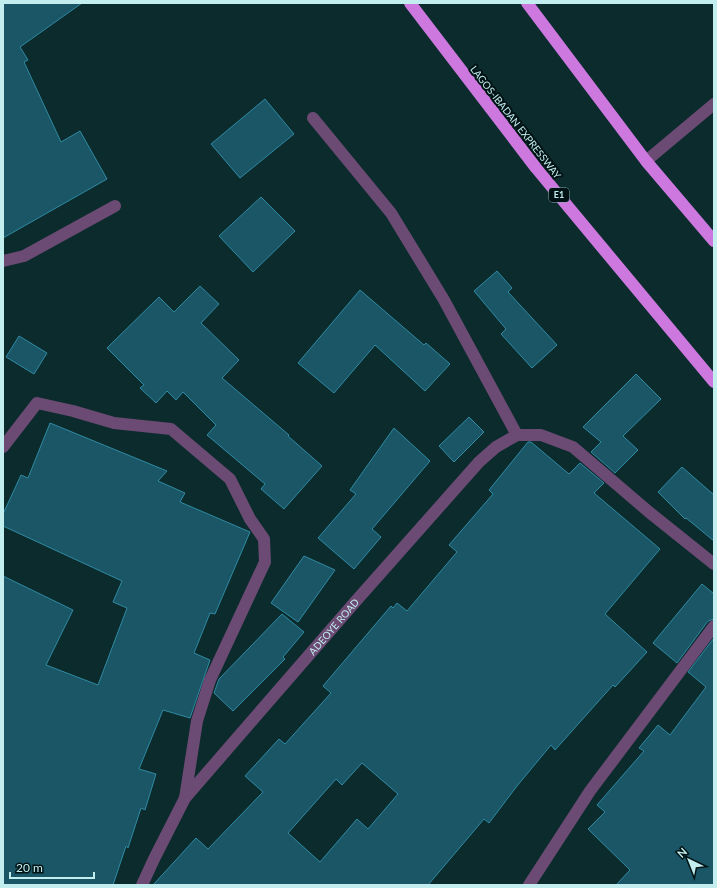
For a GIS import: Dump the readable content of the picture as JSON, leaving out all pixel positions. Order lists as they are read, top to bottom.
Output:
{
  "streets": {
    "highway": ["LAGOS-IBADAN EXPRESSWAY", "E1"],
    "street": ["ADEOYE ROAD"]
  },
  "scale_bar": "20 m",
  "north": "top left"
}
